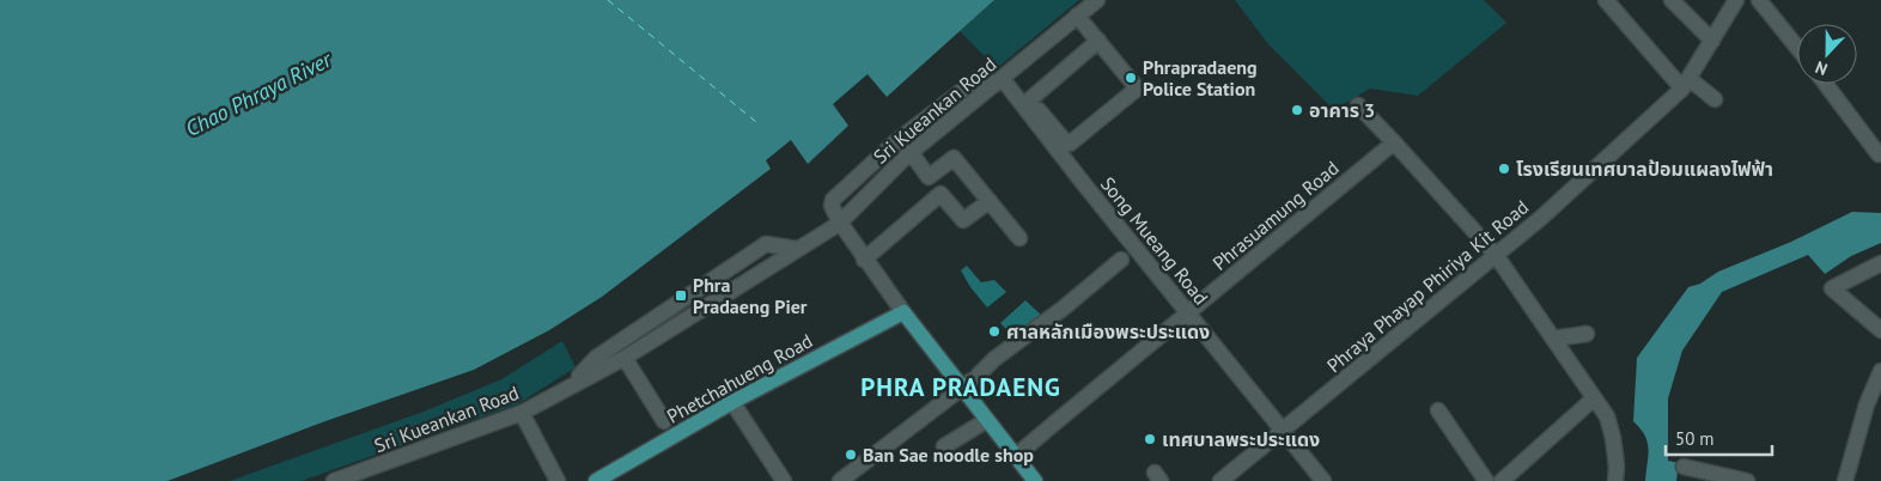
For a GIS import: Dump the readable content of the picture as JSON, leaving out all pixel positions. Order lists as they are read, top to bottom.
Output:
{
  "streets": {
    "main road": ["Phetchahueng Road"],
    "street": [
      "Sri Kueankan Road",
      "Phrasuamung Road",
      "Song Mueang Road",
      "Phraya Phayap Phiriya Kit Road"
    ]
  },
  "crossings": [
    ["Sri Kueankan Road", "Song Mueang Road"],
    ["Phrasuamung Road", "Song Mueang Road"],
    ["Song Mueang Road", "Phraya Phayap Phiriya Kit Road"]
  ],
  "districts": ["PHRA PRADAENG"],
  "water": ["Chao Phraya River"],
  "places": {
    "other": [
      "Phrapradaeng Police Station",
      "อาคาร 3",
      "โรงเรียนเทศบาลป้อมแผลงไฟฟ้า",
      "ศาลหลักเมืองพระประแดง",
      "เทศบาลพระประแดง",
      "Ban Sae noodle shop"
    ],
    "transit": ["Phra Pradaeng Pier"]
  },
  "scale_bar": "50 m",
  "north": "bottom"
}
